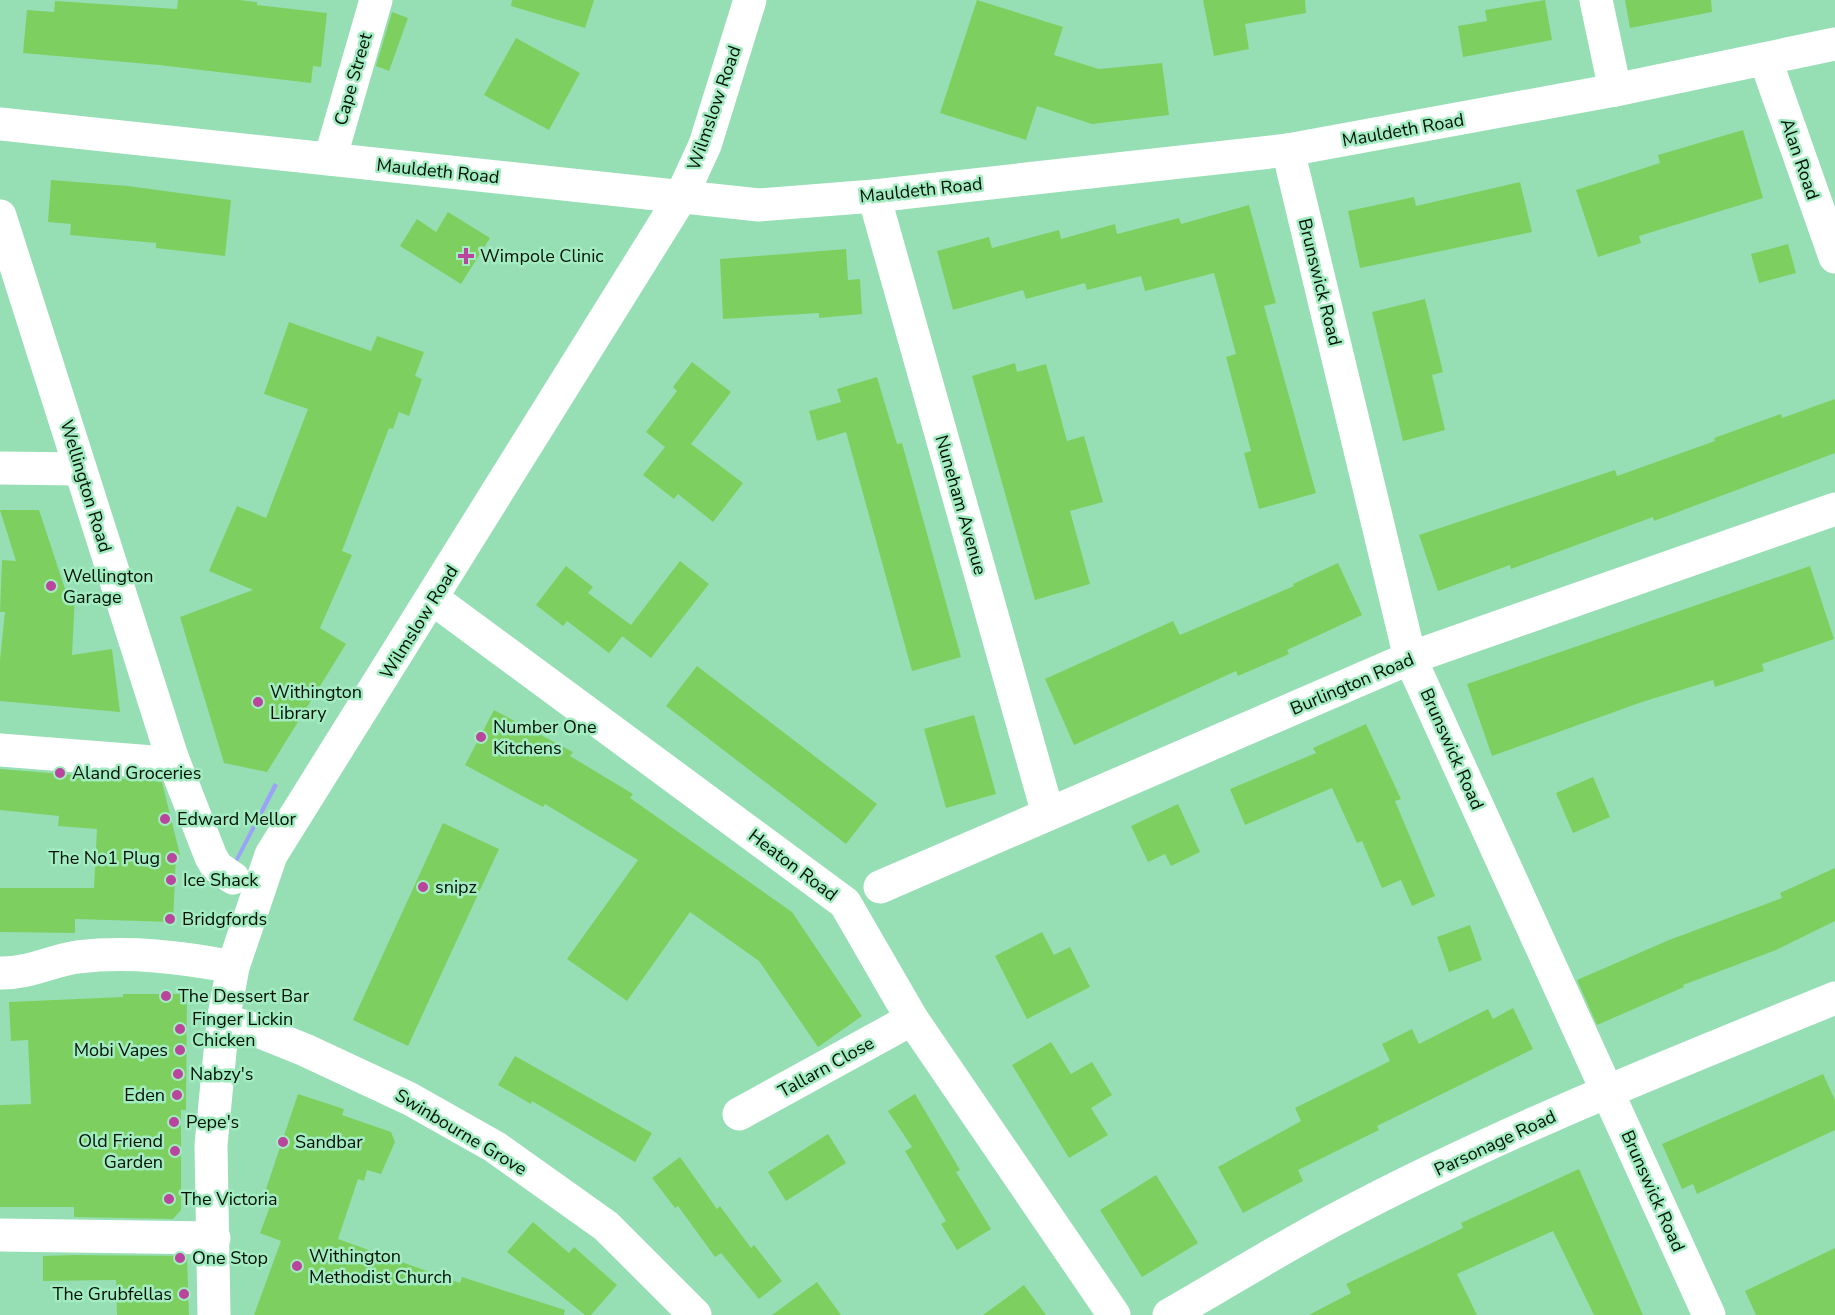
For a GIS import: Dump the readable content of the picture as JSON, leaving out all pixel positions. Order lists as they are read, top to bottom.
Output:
{
  "streets": {
    "street": [
      "Cape Street",
      "Wilmslow Road",
      "Mauldeth Road",
      "Alan Road",
      "Brunswick Road",
      "Wellington Road",
      "Nuneham Avenue",
      "Burlington Road",
      "Heaton Road",
      "Tallarn Close",
      "Swinbourne Grove",
      "Parsonage Road"
    ]
  },
  "crossings": [
    ["Cape Street", "Mauldeth Road"],
    ["Wilmslow Road", "Mauldeth Road"],
    ["Wilmslow Road", "Heaton Road"],
    ["Wilmslow Road", "Swinbourne Grove"],
    ["Mauldeth Road", "Alan Road"],
    ["Mauldeth Road", "Brunswick Road"],
    ["Mauldeth Road", "Nuneham Avenue"],
    ["Brunswick Road", "Burlington Road"],
    ["Brunswick Road", "Parsonage Road"],
    ["Nuneham Avenue", "Burlington Road"],
    ["Heaton Road", "Tallarn Close"]
  ],
  "places": {
    "health": ["Wimpole Clinic"],
    "other": [
      "Wellington Garage",
      "Withington Library",
      "Number One Kitchens",
      "Aland Groceries",
      "Edward Mellor",
      "The No1 Plug",
      "Ice Shack",
      "snipz",
      "Bridgfords",
      "The Dessert Bar",
      "Finger Lickin Chicken",
      "Mobi Vapes",
      "Nabzy's",
      "Eden",
      "Pepe's",
      "Sandbar",
      "Old Friend Garden",
      "The Victoria",
      "One Stop",
      "Withington Methodist Church",
      "The Grubfellas"
    ]
  }
}
